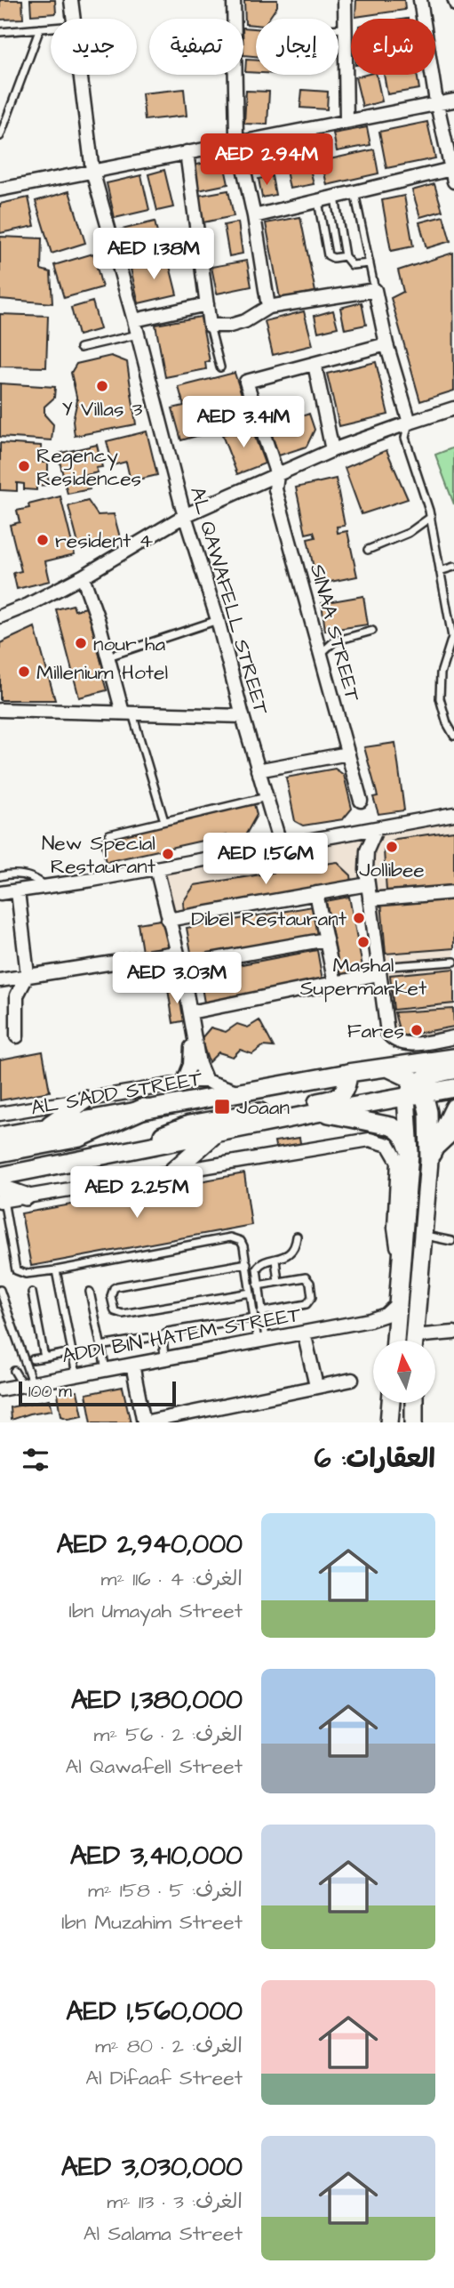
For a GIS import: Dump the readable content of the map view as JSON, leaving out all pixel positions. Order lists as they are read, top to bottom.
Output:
{
  "streets": {
    "main road": ["AL SADD STREET"],
    "street": ["AL QAWAFELL STREET", "SINAA STREET", "ADDI BIN HATEM STREET"]
  },
  "places": {
    "other": [
      "Y Villas 3",
      "Regency Residences",
      "resident 4",
      "nour ha",
      "Millenium Hotel",
      "Jollibee",
      "New Special Restaurant",
      "Dibel Restaurant",
      "Mashal Supermarket",
      "Fares"
    ],
    "transit": ["Joaan"]
  },
  "scale_bar": "100 m",
  "north": "top",
  "page": {
    "chip": [
      "شراء",
      "إيجار",
      "تصفية",
      "جديد"
    ],
    "price": [
      "AED 2.94M",
      "AED 1.38M",
      "AED 3.41M",
      "AED 1.56M",
      "AED 3.03M",
      "AED 2.25M"
    ],
    "scale": "100 m",
    "heading": "العقارات: 6",
    "list": [
      {
        "name": "AED 2,940,000",
        "note": "الغرف: 4 · 116 m² · Ibn Umayah Street"
      },
      {
        "name": "AED 1,380,000",
        "note": "الغرف: 2 · 56 m² · Al Qawafell Street"
      },
      {
        "name": "AED 3,410,000",
        "note": "الغرف: 5 · 158 m² · Ibn Muzahim Street"
      },
      {
        "name": "AED 1,560,000",
        "note": "الغرف: 2 · 80 m² · Al Difaaf Street"
      },
      {
        "name": "AED 3,030,000",
        "note": "الغرف: 3 · 113 m² · Al Salama Street"
      }
    ]
  }
}
